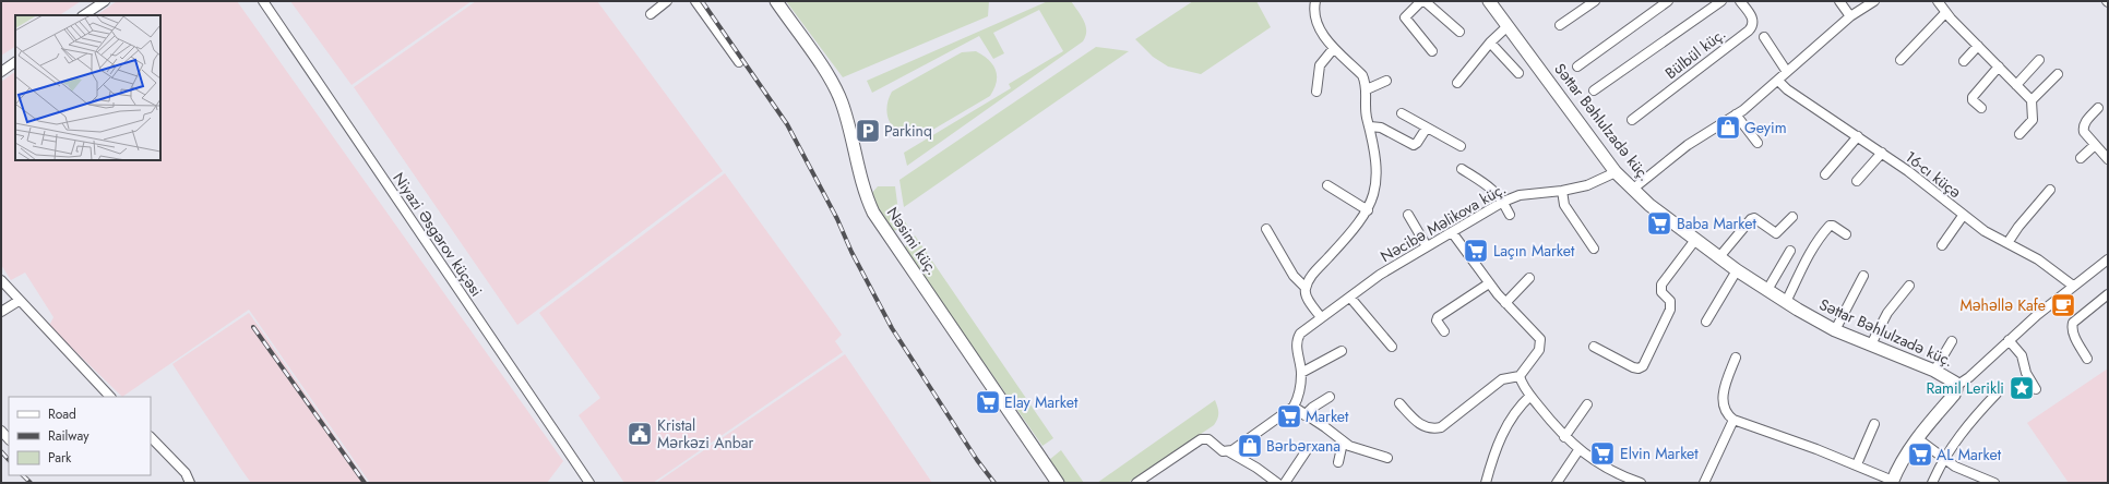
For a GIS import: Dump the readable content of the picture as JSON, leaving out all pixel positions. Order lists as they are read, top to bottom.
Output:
{
  "streets": {
    "street": [
      "Bülbül küç.",
      "Səttar Bəhlulzadə küç.",
      "16-cı küçə",
      "Nəcibə Məlikova küç.",
      "Niyazi Əsgərov küçəsi",
      "Nəsimi küç."
    ]
  },
  "crossings": [
    ["Səttar Bəhlulzadə küç.", "Nəcibə Məlikova küç."]
  ],
  "places": {
    "shop": ["Geyim", "Bərbərxana"],
    "parking": ["Parkinq"],
    "supermarket": [
      "Baba Market",
      "Laçın Market",
      "Elay Market",
      "Market",
      "Elvin Market",
      "AL Market"
    ],
    "cafe": ["Məhəllə Kafe"],
    "place": ["Ramil Lerikli"],
    "public building": ["Kristal Mərkəzi Anbar"]
  },
  "legend": ["Road", "Railway", "Park"]
}
